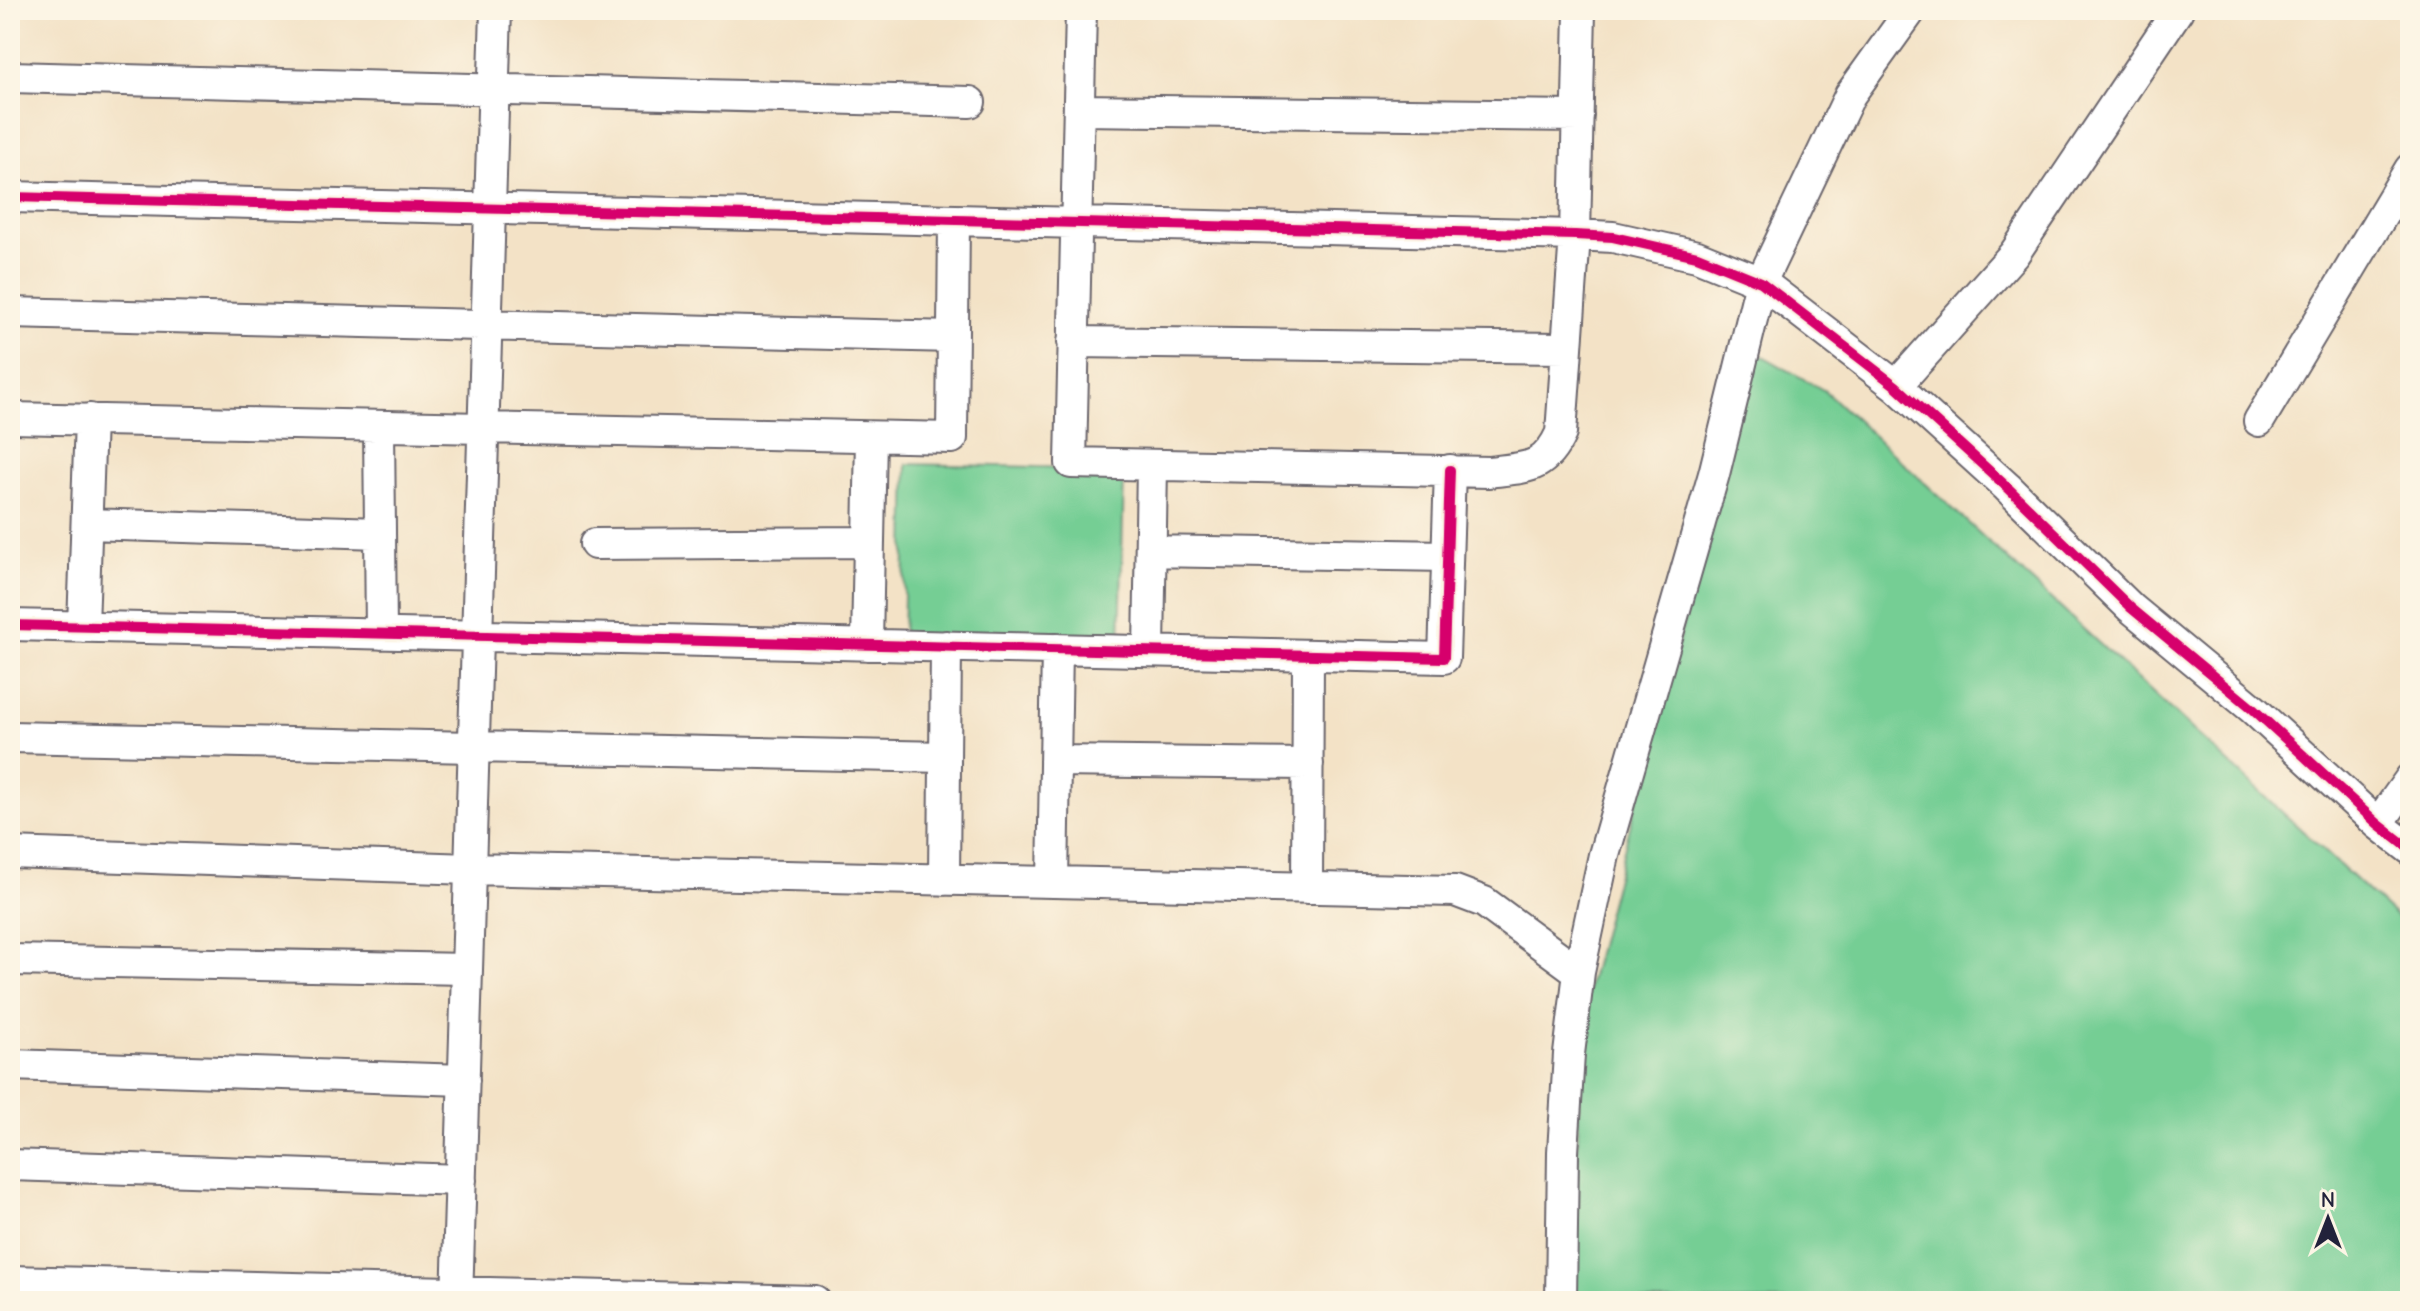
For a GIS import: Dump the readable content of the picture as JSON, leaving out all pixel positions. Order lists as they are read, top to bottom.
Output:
{
  "north": "top"
}
